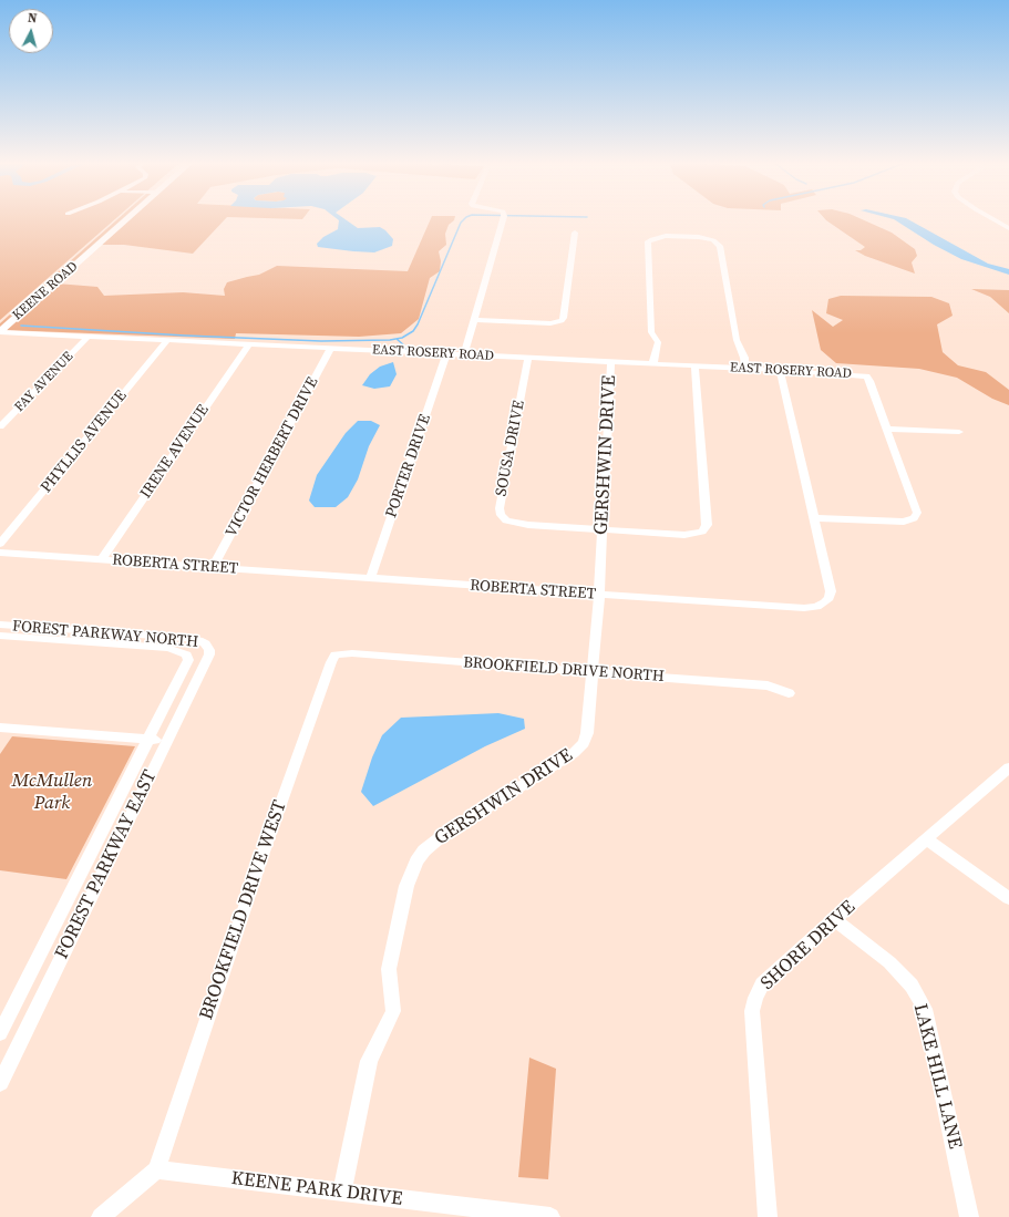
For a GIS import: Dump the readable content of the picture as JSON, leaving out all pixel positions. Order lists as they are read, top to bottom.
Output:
{
  "streets": {
    "main road": ["KEENE ROAD"],
    "street": [
      "EAST ROSERY ROAD",
      "FAY AVENUE",
      "PHYLLIS AVENUE",
      "SOUSA DRIVE",
      "IRENE AVENUE",
      "GERSHWIN DRIVE",
      "VICTOR HERBERT DRIVE",
      "PORTER DRIVE",
      "ROBERTA STREET",
      "FOREST PARKWAY NORTH",
      "BROOKFIELD DRIVE NORTH",
      "FOREST PARKWAY EAST",
      "BROOKFIELD DRIVE WEST",
      "SHORE DRIVE",
      "LAKE HILL LANE",
      "KEENE PARK DRIVE"
    ]
  },
  "crossings": [
    ["KEENE ROAD", "EAST ROSERY ROAD"],
    ["EAST ROSERY ROAD", "FAY AVENUE"],
    ["EAST ROSERY ROAD", "PHYLLIS AVENUE"],
    ["EAST ROSERY ROAD", "SOUSA DRIVE"],
    ["EAST ROSERY ROAD", "IRENE AVENUE"],
    ["EAST ROSERY ROAD", "GERSHWIN DRIVE"],
    ["EAST ROSERY ROAD", "VICTOR HERBERT DRIVE"],
    ["EAST ROSERY ROAD", "PORTER DRIVE"],
    ["EAST ROSERY ROAD", "ROBERTA STREET"],
    ["SOUSA DRIVE", "GERSHWIN DRIVE"],
    ["IRENE AVENUE", "ROBERTA STREET"],
    ["GERSHWIN DRIVE", "ROBERTA STREET"],
    ["GERSHWIN DRIVE", "BROOKFIELD DRIVE NORTH"],
    ["GERSHWIN DRIVE", "KEENE PARK DRIVE"],
    ["VICTOR HERBERT DRIVE", "ROBERTA STREET"],
    ["PORTER DRIVE", "ROBERTA STREET"],
    ["FOREST PARKWAY NORTH", "FOREST PARKWAY EAST"],
    ["BROOKFIELD DRIVE NORTH", "BROOKFIELD DRIVE WEST"],
    ["BROOKFIELD DRIVE WEST", "KEENE PARK DRIVE"],
    ["SHORE DRIVE", "LAKE HILL LANE"]
  ],
  "parks": ["McMullen Park"],
  "north": "top"
}
